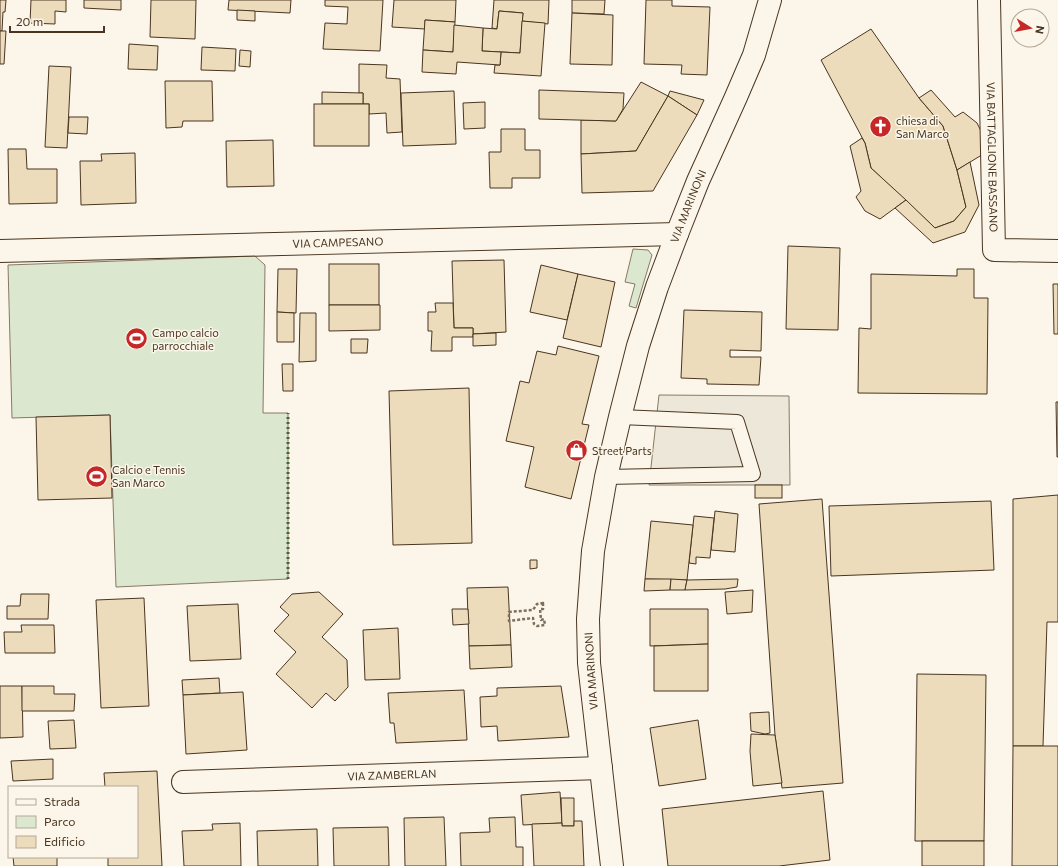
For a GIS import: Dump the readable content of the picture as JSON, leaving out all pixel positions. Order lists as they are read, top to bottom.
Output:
{
  "streets": {
    "street": [
      "VIA BATTAGLIONE BASSANO",
      "VIA MARINONI",
      "VIA CAMPESANO",
      "VIA ZAMBERLAN"
    ]
  },
  "crossings": [
    ["VIA MARINONI", "VIA CAMPESANO"],
    ["VIA MARINONI", "VIA ZAMBERLAN"]
  ],
  "places": {
    "church": ["chiesa di San Marco"],
    "sports": ["Campo calcio parrocchiale", "Calcio e Tennis San Marco"],
    "shop": ["Street Parts"]
  },
  "legend": ["Strada", "Parco", "Edificio"],
  "scale_bar": "20 m",
  "north": "right"
}
